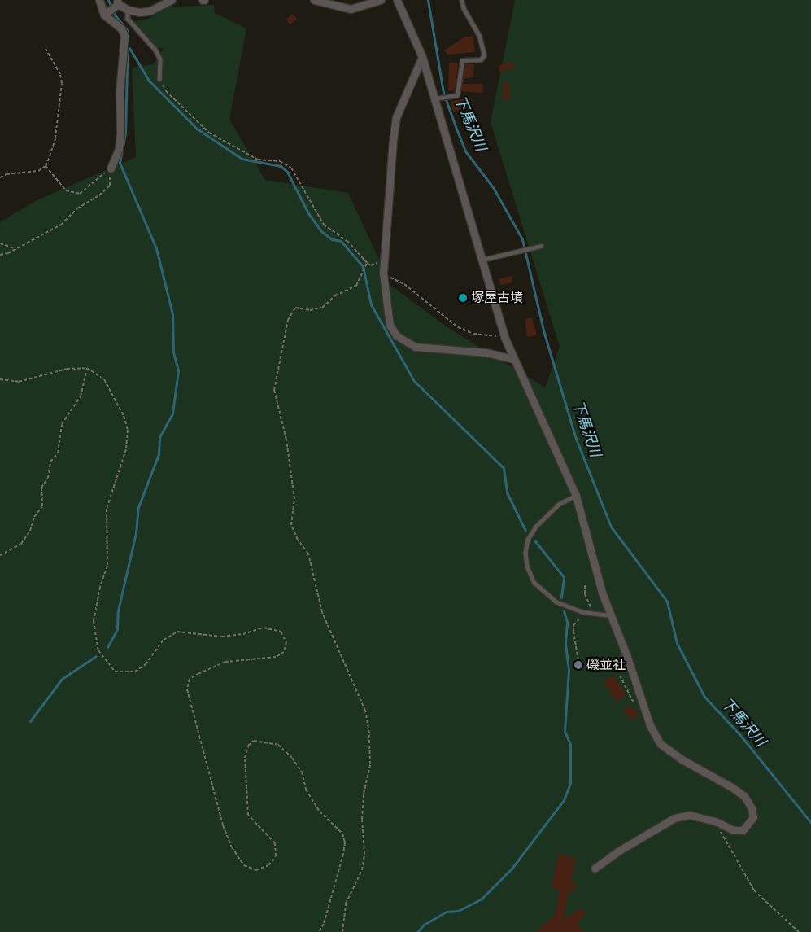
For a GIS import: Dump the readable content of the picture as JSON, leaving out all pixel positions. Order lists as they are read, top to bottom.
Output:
{
  "water": ["下馬沢川"],
  "places": ["塚屋古墳", "磯並社"]
}
